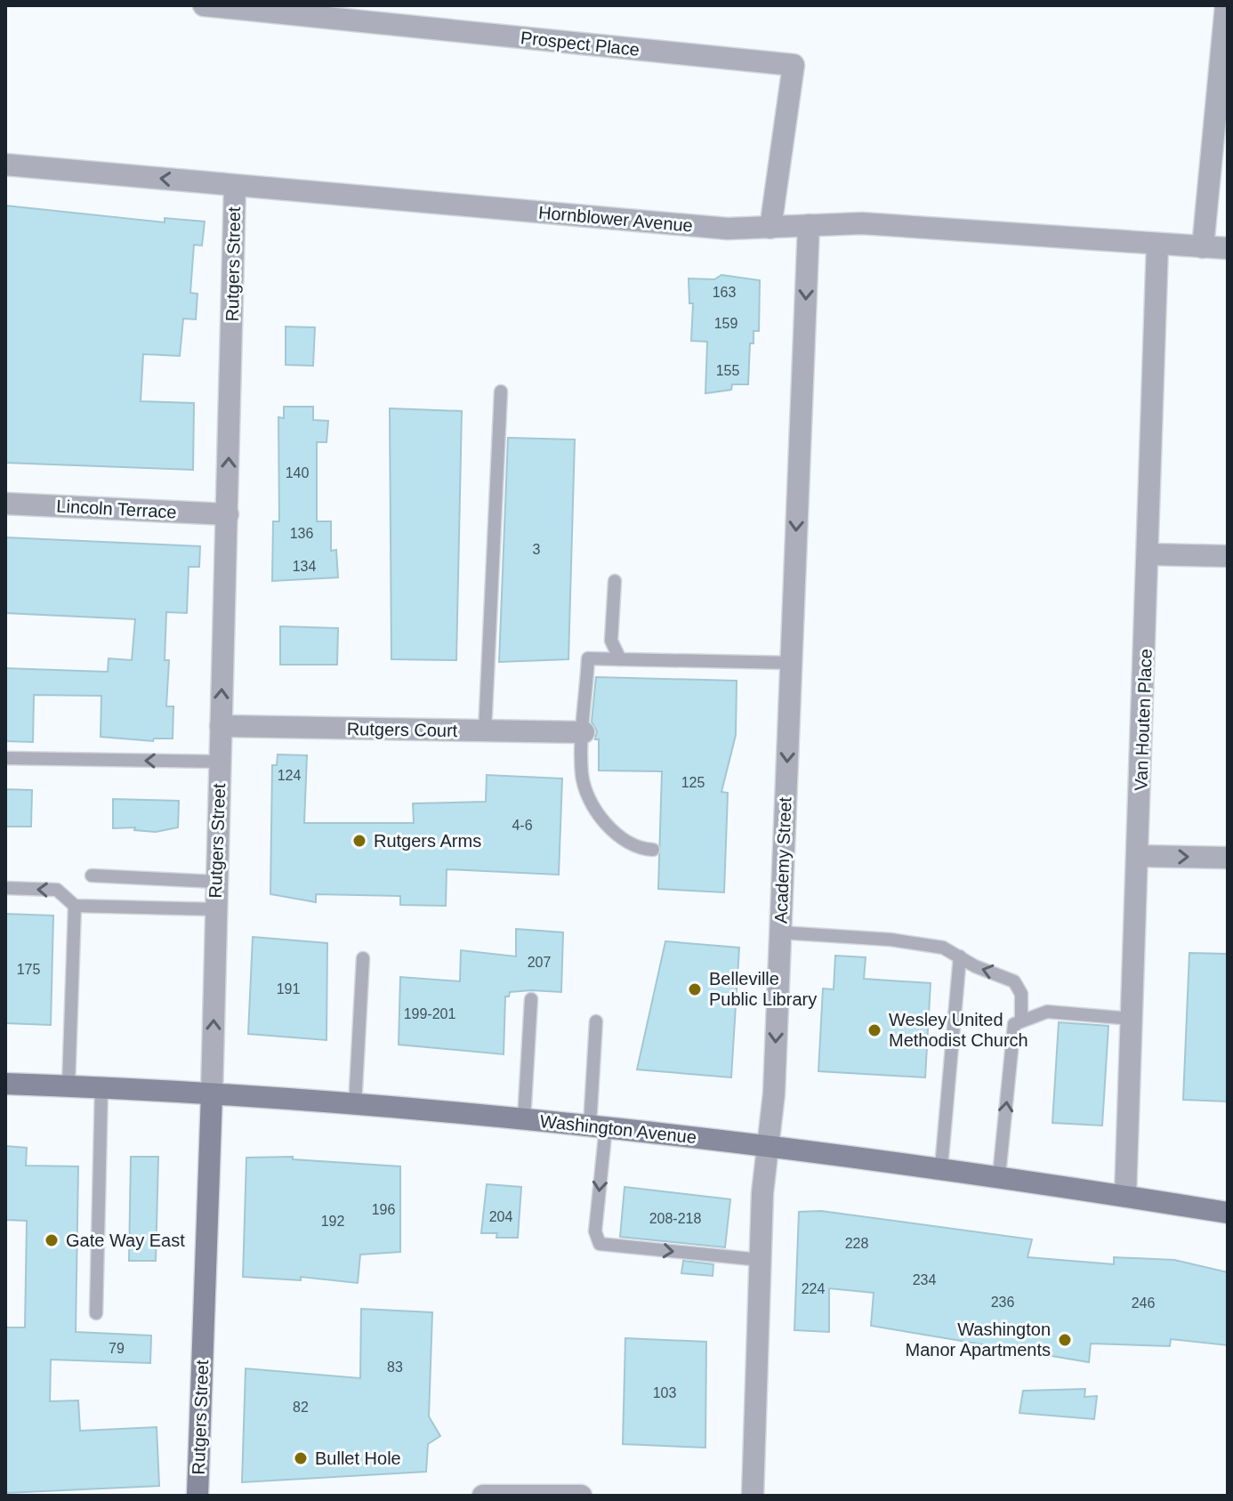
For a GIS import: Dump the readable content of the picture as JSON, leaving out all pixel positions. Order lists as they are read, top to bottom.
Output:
{
  "streets": {
    "main road": ["Rutgers Street", "Washington Avenue"],
    "street": [
      "Prospect Place",
      "Hornblower Avenue",
      "Lincoln Terrace",
      "Van Houten Place",
      "Rutgers Court",
      "Academy Street"
    ]
  },
  "crossings": [
    ["Prospect Place", "Hornblower Avenue"],
    ["Hornblower Avenue", "Rutgers Street"],
    ["Hornblower Avenue", "Van Houten Place"],
    ["Hornblower Avenue", "Academy Street"],
    ["Rutgers Street", "Lincoln Terrace"],
    ["Rutgers Street", "Rutgers Court"],
    ["Rutgers Street", "Washington Avenue"],
    ["Van Houten Place", "Washington Avenue"],
    ["Academy Street", "Washington Avenue"]
  ],
  "one_way": ["Rutgers Street", "Academy Street"],
  "places": [
    "Rutgers Arms",
    "Belleville Public Library",
    "Wesley United Methodist Church",
    "Gate Way East",
    "Washington Manor Apartments",
    "Bullet Hole"
  ],
  "house_numbers": [
    "163",
    "159",
    "155",
    "140",
    "136",
    "3",
    "134",
    "124",
    "125",
    "4-6",
    "207",
    "175",
    "191",
    "199-201",
    "196",
    "204",
    "208-218",
    "192",
    "228",
    "234",
    "224",
    "236",
    "246",
    "79",
    "83",
    "103",
    "82"
  ]
}
